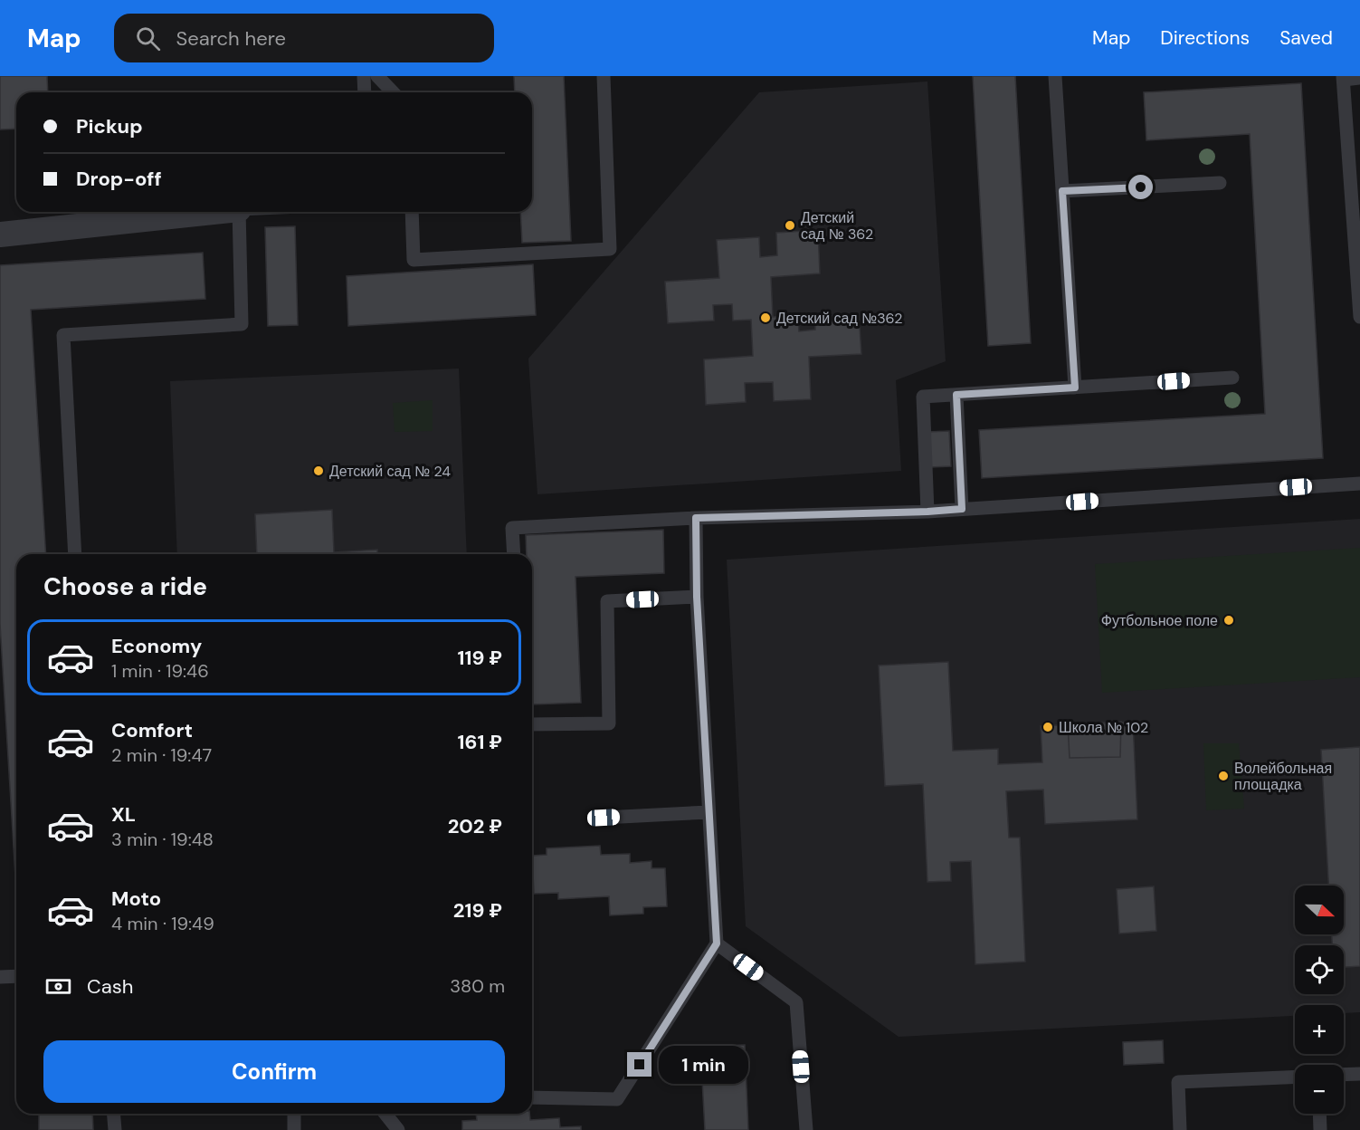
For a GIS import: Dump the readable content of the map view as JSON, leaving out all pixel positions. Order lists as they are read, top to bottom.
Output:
{
  "places": [
    "Детский сад № 362",
    "Детский сад №362",
    "Детский сад № 24",
    "Футбольное поле",
    "Школа № 102",
    "Волейбольная площадка"
  ],
  "north": "right",
  "page": {
    "header": "Map",
    "search": "Search here",
    "nav": ["Map", "Directions", "Saved"],
    "banner": ["Pickup", "Drop-off"],
    "heading": "Choose a ride",
    "list": [
      {
        "name": "Economy",
        "note": "1 min · 19:46",
        "value": "119 ₽"
      },
      {
        "name": "Comfort",
        "note": "2 min · 19:47",
        "value": "161 ₽"
      },
      {
        "name": "XL",
        "note": "3 min · 19:48",
        "value": "202 ₽"
      },
      {
        "name": "Moto",
        "note": "4 min · 19:49",
        "value": "219 ₽"
      }
    ],
    "map_buttons": ["+", "−"],
    "pay": ["Cash", "380 m"],
    "buttons": "Confirm",
    "bubble": "1 min"
  }
}
